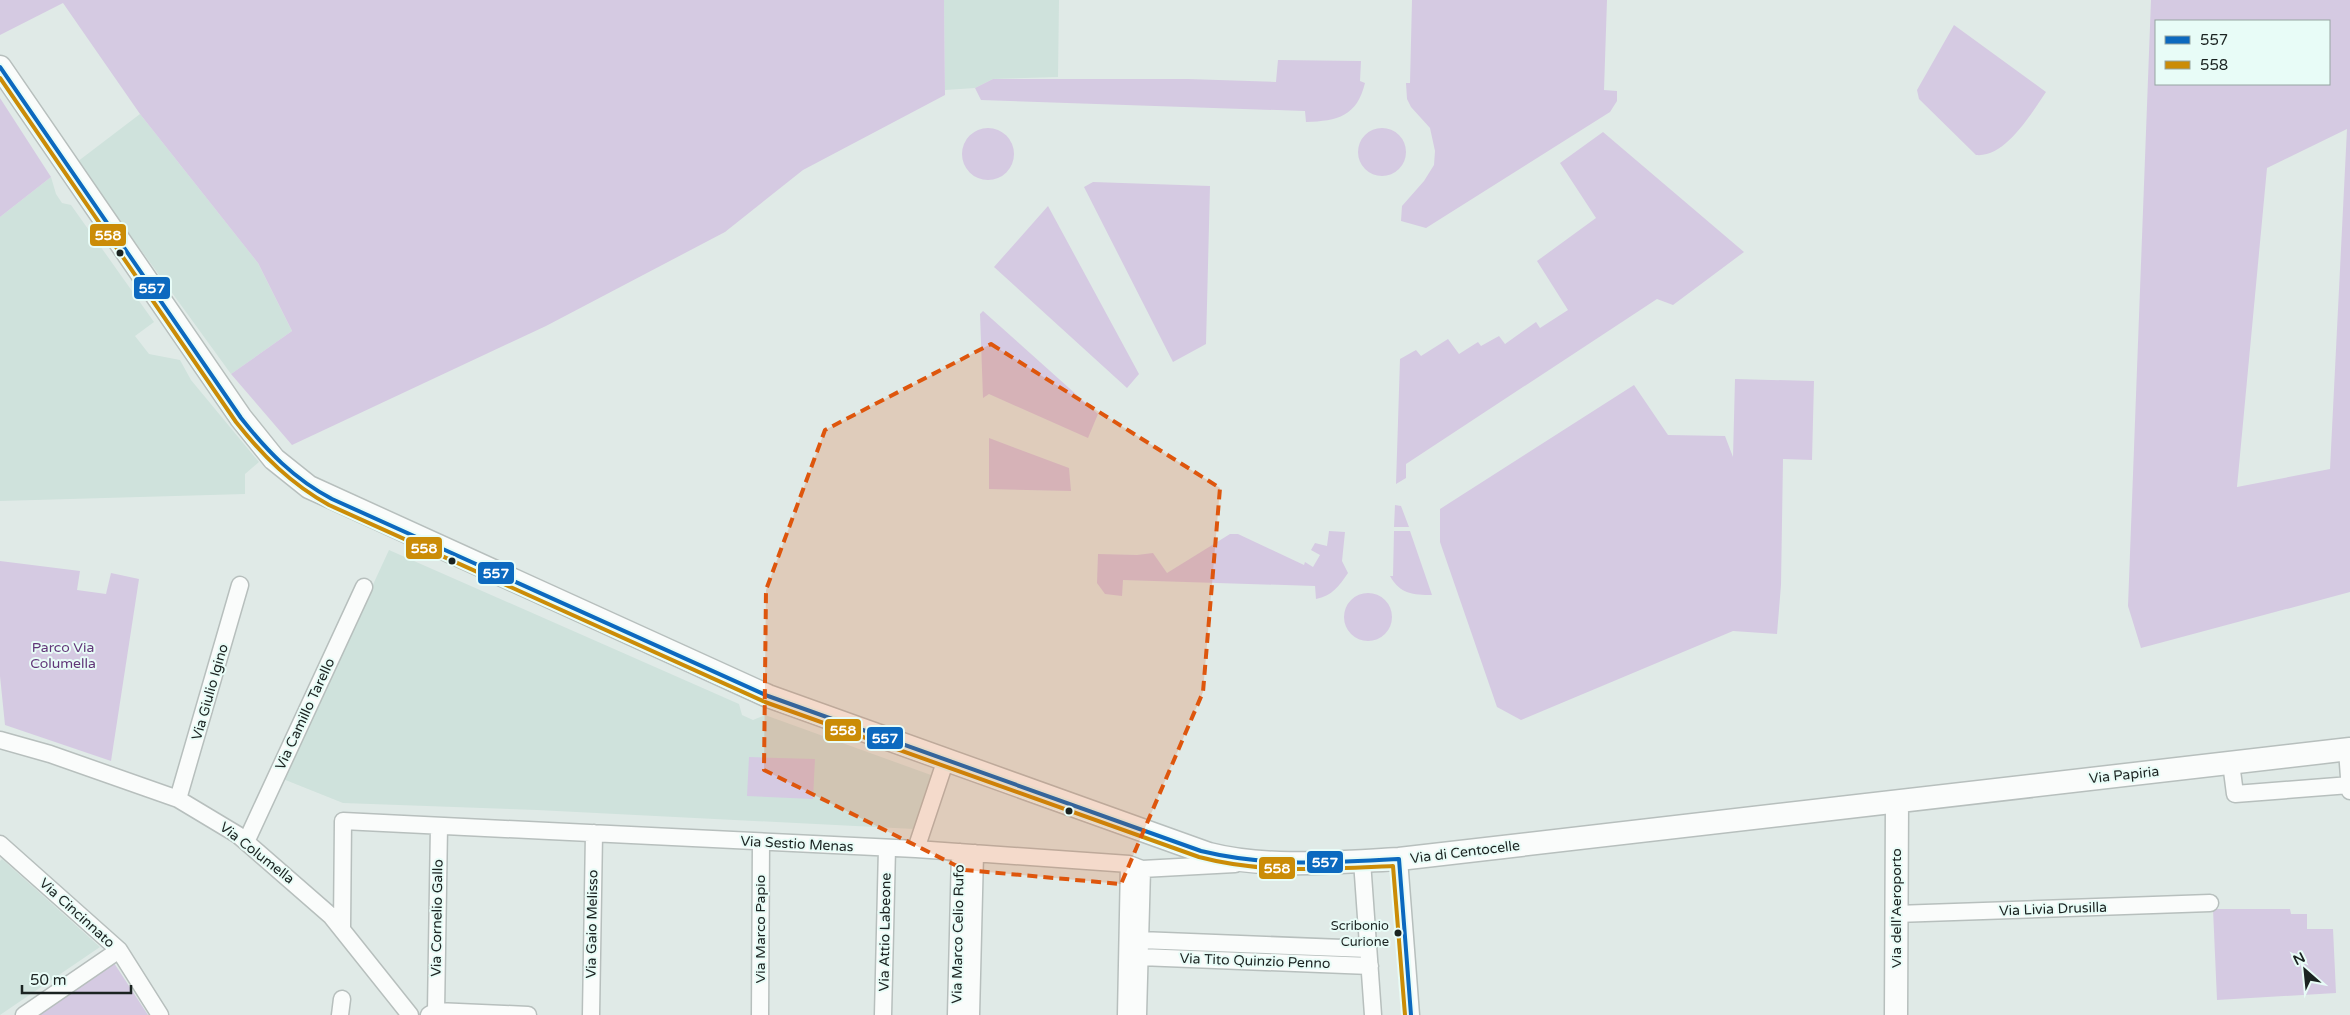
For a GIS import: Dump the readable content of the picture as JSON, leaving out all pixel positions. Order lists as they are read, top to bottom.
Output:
{
  "streets": {
    "street": [
      "Via Giulio Igino",
      "Via Camillo Tarello",
      "Via Papiria",
      "Via Sestio Menas",
      "Via di Centocelle",
      "Via Columella",
      "Via dell'Aeroporto",
      "Via Livia Drusilla",
      "Via Cincinnato",
      "Via Cornelio Gallo",
      "Via Gaio Melisso",
      "Via Marco Papio",
      "Via Attio Labeone",
      "Via Marco Celio Rufo",
      "Via Tito Quinzio Penno"
    ]
  },
  "crossings": [
    ["Via Giulio Igino", "Via Columella"],
    ["Via Camillo Tarello", "Via Columella"],
    ["Via Papiria", "Via di Centocelle"],
    ["Via Papiria", "Via dell'Aeroporto"],
    ["Via Sestio Menas", "Via di Centocelle"],
    ["Via Sestio Menas", "Via Columella"],
    ["Via Sestio Menas", "Via Cornelio Gallo"],
    ["Via Sestio Menas", "Via Gaio Melisso"],
    ["Via Sestio Menas", "Via Marco Papio"],
    ["Via Sestio Menas", "Via Attio Labeone"],
    ["Via Sestio Menas", "Via Marco Celio Rufo"],
    ["Via di Centocelle", "Via dell'Aeroporto"],
    ["Via dell'Aeroporto", "Via Livia Drusilla"]
  ],
  "parks": ["Parco Via Columella"],
  "places": ["Scribonio Curione"],
  "lines": ["transit line 557", "transit line 558"],
  "legend": ["557", "558"],
  "scale_bar": "50 m",
  "north": "top left"
}
